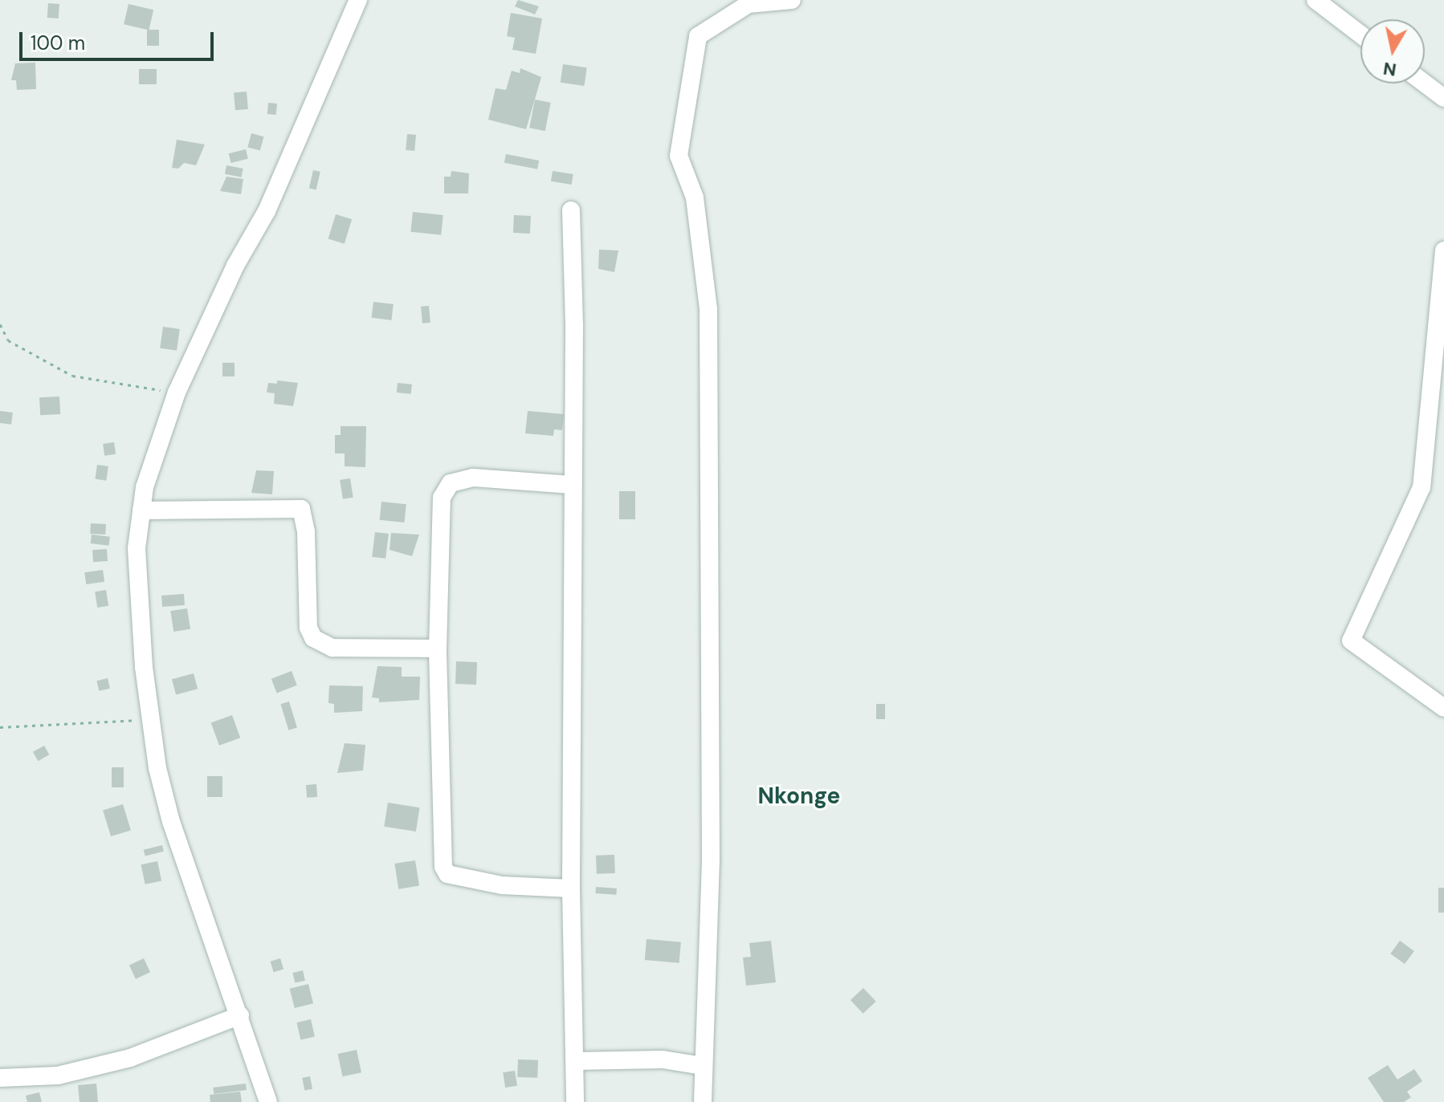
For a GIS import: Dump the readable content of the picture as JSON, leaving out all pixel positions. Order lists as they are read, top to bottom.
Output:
{
  "districts": ["Nkonge"],
  "scale_bar": "100 m",
  "north": "bottom"
}
